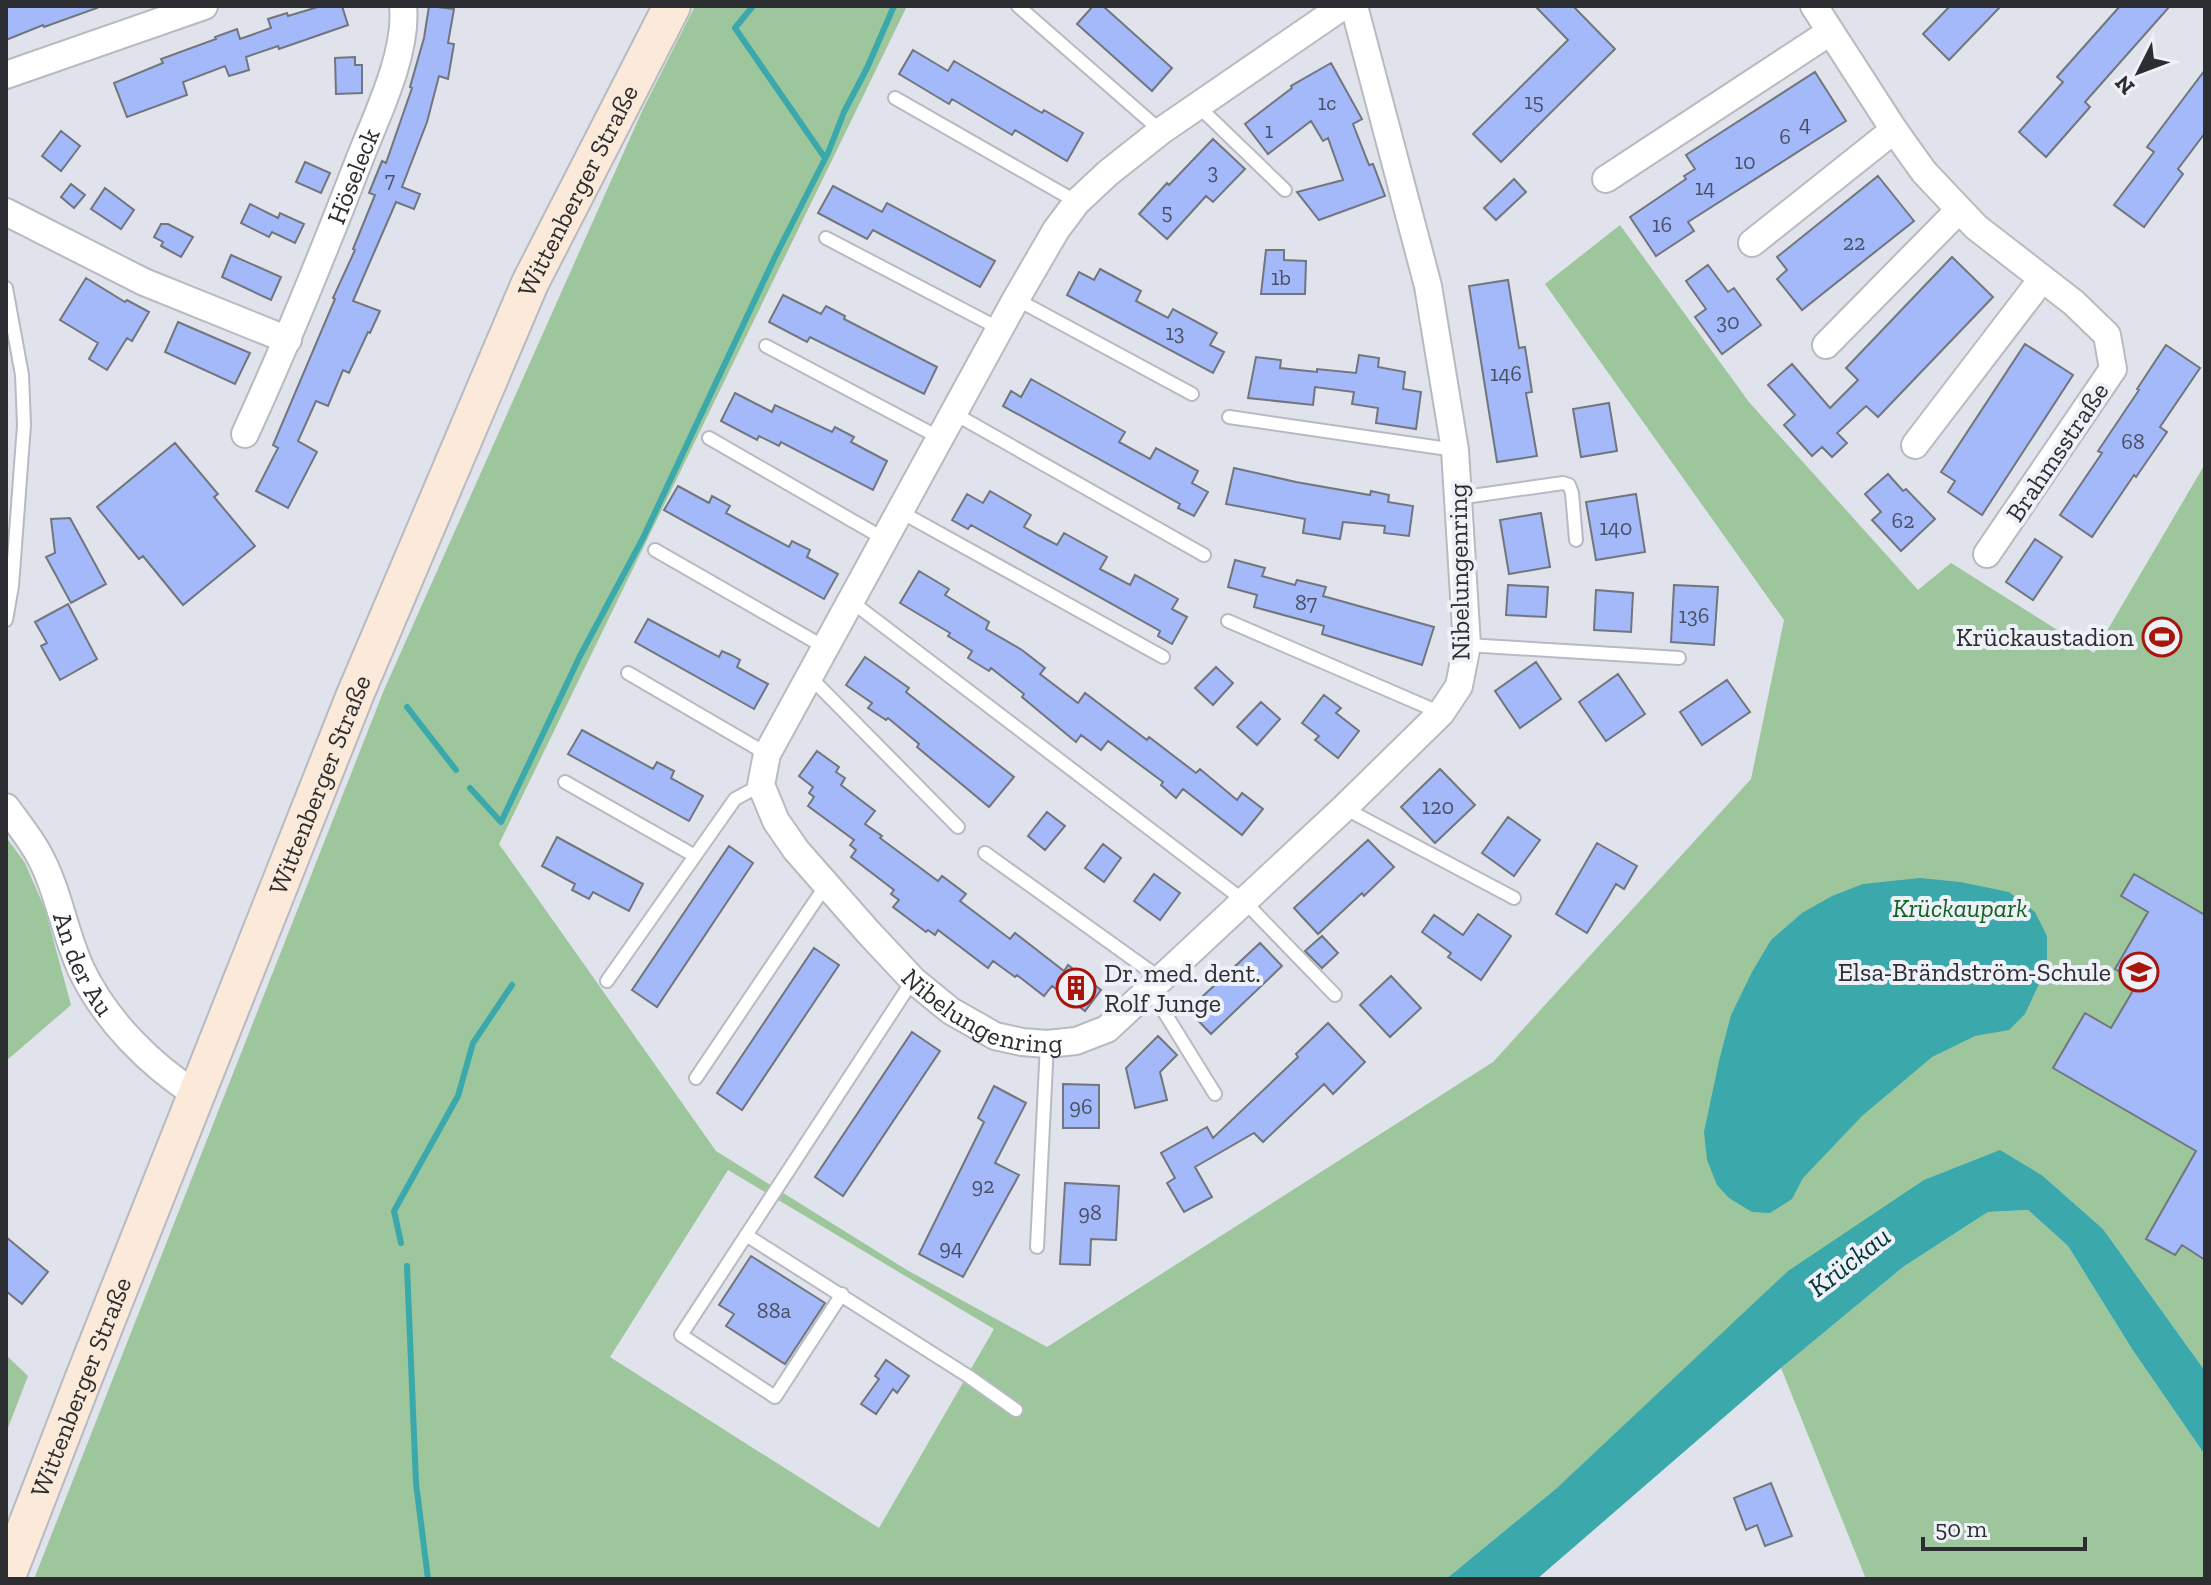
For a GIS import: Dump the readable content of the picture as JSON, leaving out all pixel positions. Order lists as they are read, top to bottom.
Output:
{
  "streets": {
    "main road": ["Wittenberger Straße"],
    "street": [
      "Höseleck",
      "Brahmsstraße",
      "Nibelungenring",
      "An der Au"
    ]
  },
  "crossings": [
    ["Wittenberger Straße", "An der Au"]
  ],
  "water": ["Krückau"],
  "parks": ["Krückaupark"],
  "places": {
    "sports": ["Krückaustadion"],
    "school or university": ["Elsa-Brändström-Schule"],
    "building": ["Dr. med. dent. Rolf Junge"]
  },
  "house_numbers": [
    "15",
    "1c",
    "4",
    "1",
    "6",
    "10",
    "3",
    "7",
    "14",
    "5",
    "16",
    "22",
    "1b",
    "30",
    "13",
    "146",
    "68",
    "62",
    "140",
    "87",
    "136",
    "120",
    "96",
    "92",
    "98",
    "94",
    "88a"
  ],
  "scale_bar": "50 m",
  "north": "bottom left"
}
